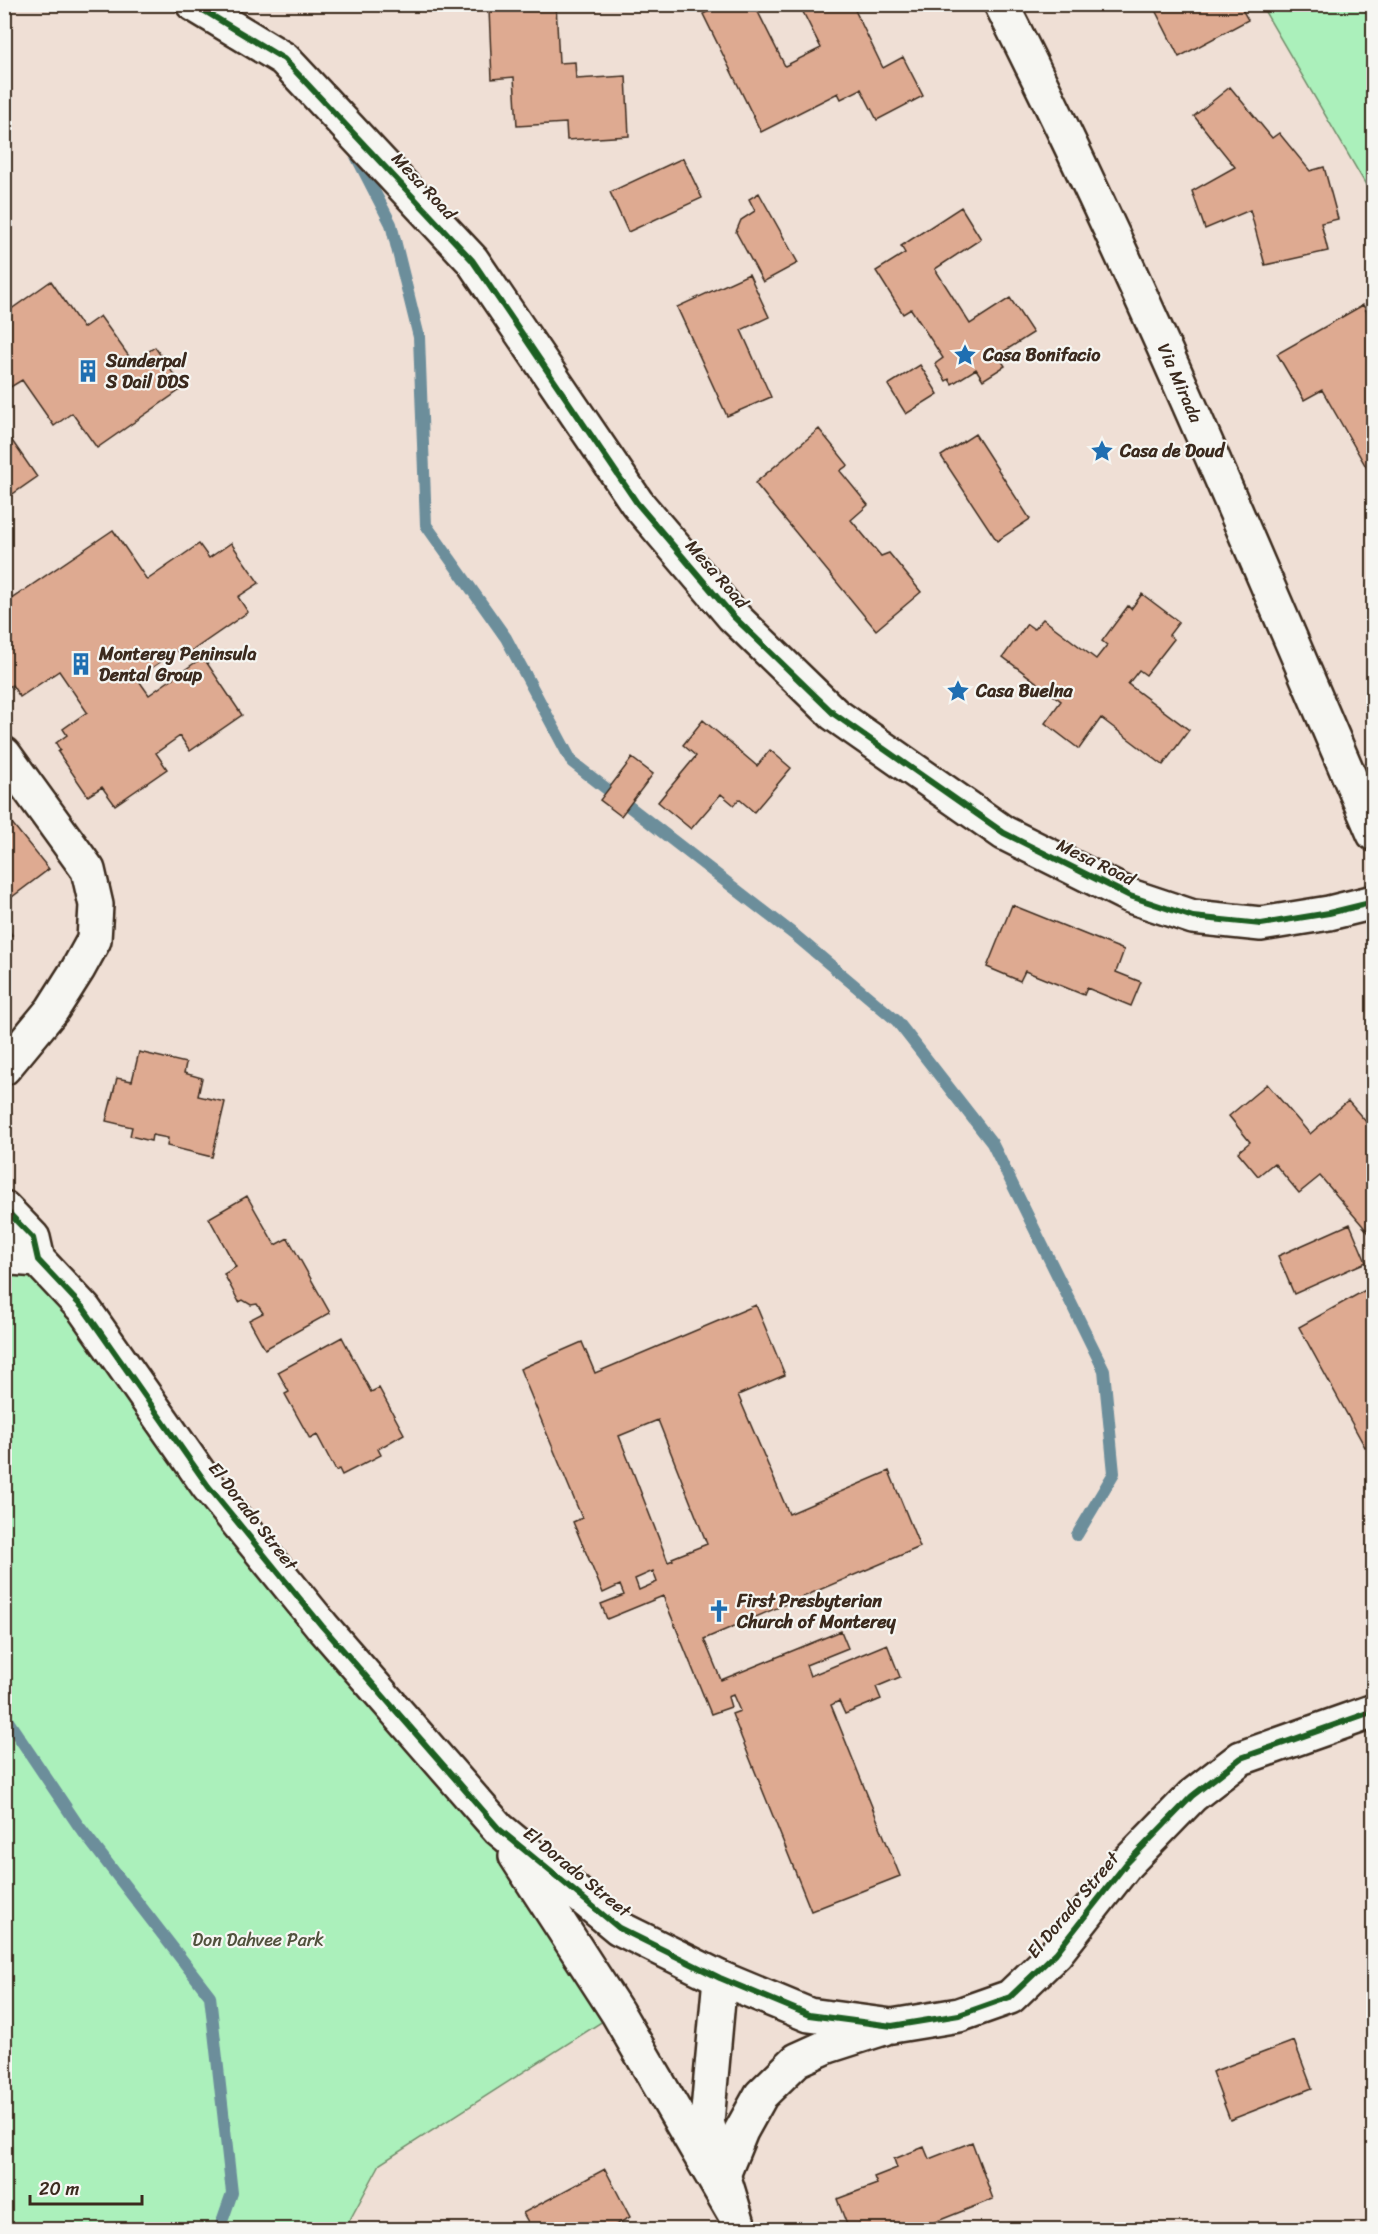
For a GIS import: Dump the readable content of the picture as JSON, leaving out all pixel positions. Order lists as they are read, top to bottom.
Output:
{
  "streets": {
    "street": ["Mesa Road", "Via Mirada", "El Dorado Street"]
  },
  "parks": ["Don Dahvee Park"],
  "places": {
    "place": ["Casa Bonifacio", "Casa de Doud", "Casa Buelna"],
    "building": ["Sunderpal S Dail DDS", "Monterey Peninsula Dental Group"],
    "church": ["First Presbyterian Church of Monterey"]
  },
  "scale_bar": "20 m"
}
